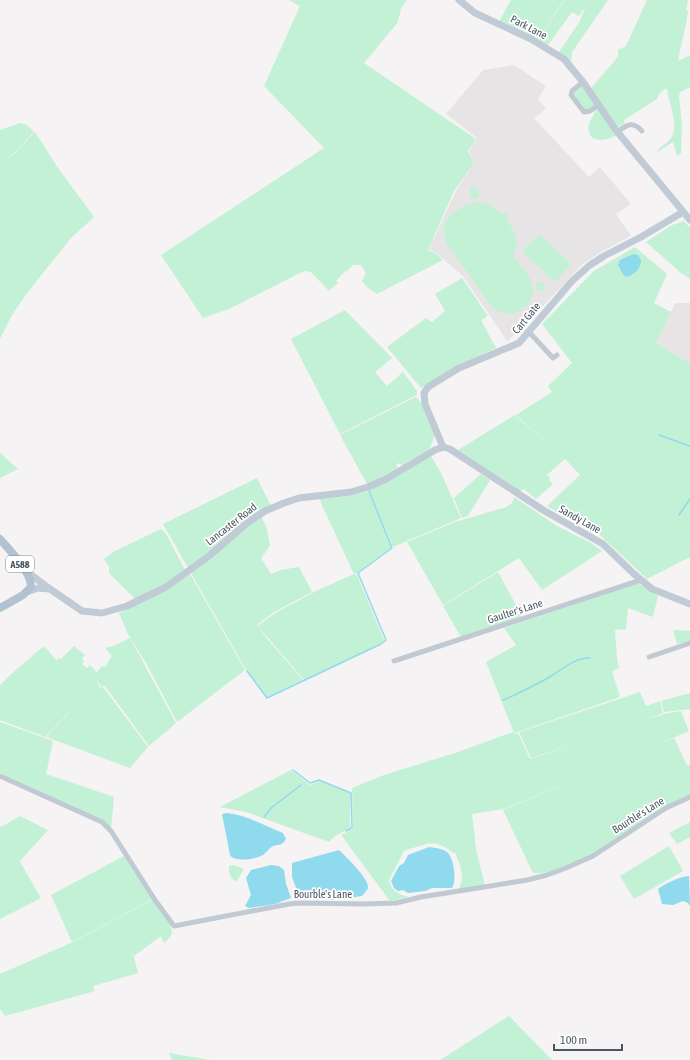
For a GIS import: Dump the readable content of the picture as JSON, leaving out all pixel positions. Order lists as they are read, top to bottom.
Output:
{
  "streets": {
    "main road": [
      "Park Lane",
      "Cart Gate",
      "Sandy Lane",
      "Lancaster Road",
      "A588"
    ],
    "street": ["Gaulter's Lane", "Bourble's Lane"]
  },
  "crossings": [
    ["Park Lane", "Cart Gate"],
    ["Cart Gate", "Sandy Lane"],
    ["Cart Gate", "Lancaster Road"],
    ["Sandy Lane", "Lancaster Road"],
    ["Sandy Lane", "Gaulter's Lane"],
    ["Lancaster Road", "A588"]
  ],
  "scale_bar": "100 m"
}
